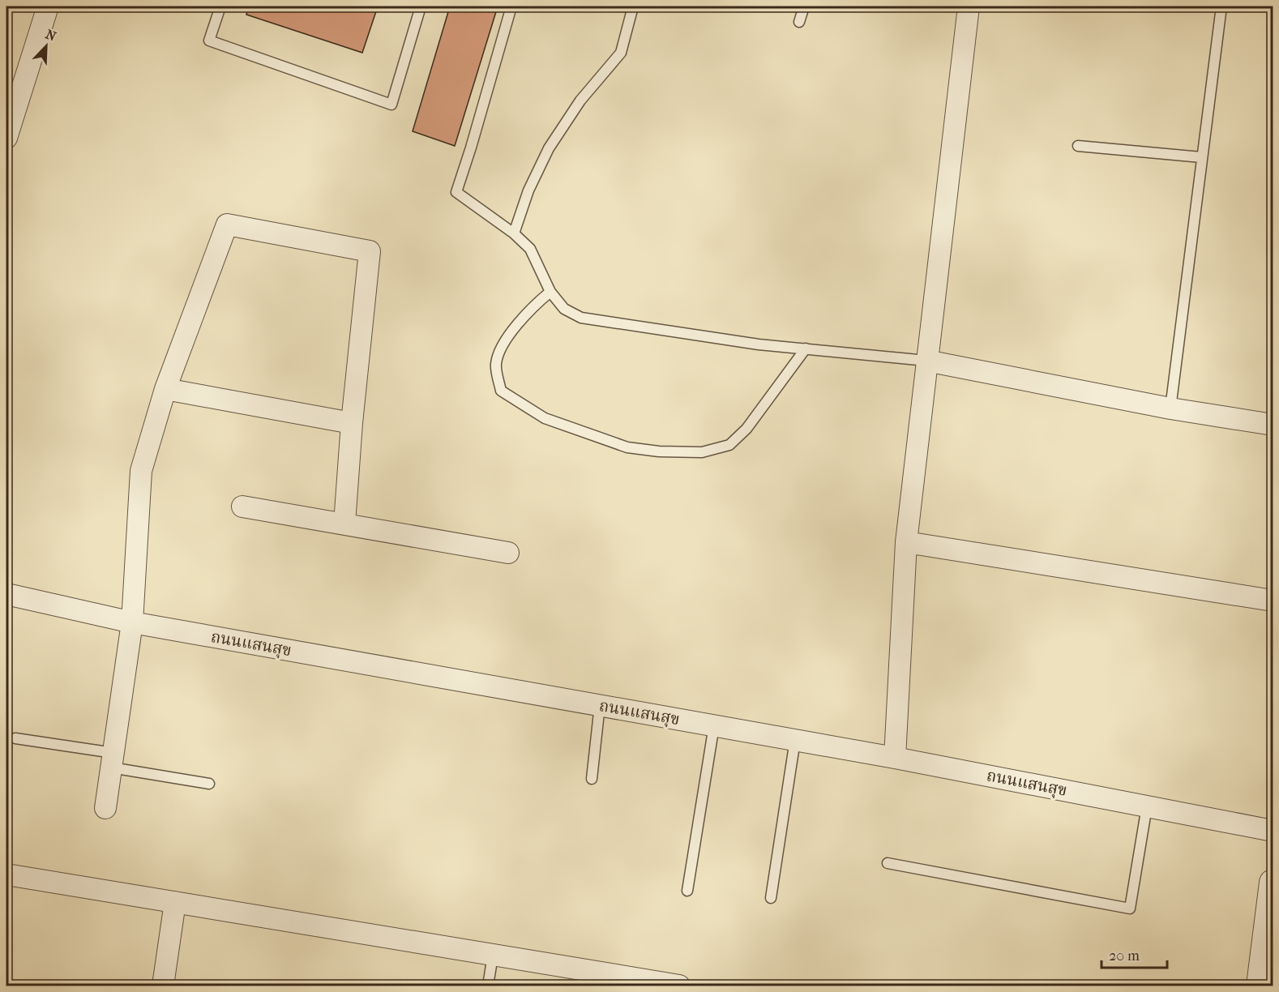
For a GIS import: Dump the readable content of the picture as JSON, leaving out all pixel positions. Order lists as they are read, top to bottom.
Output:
{
  "streets": {
    "street": ["ถนนแสนสุข"]
  },
  "scale_bar": "20 m",
  "north": "top right"
}
